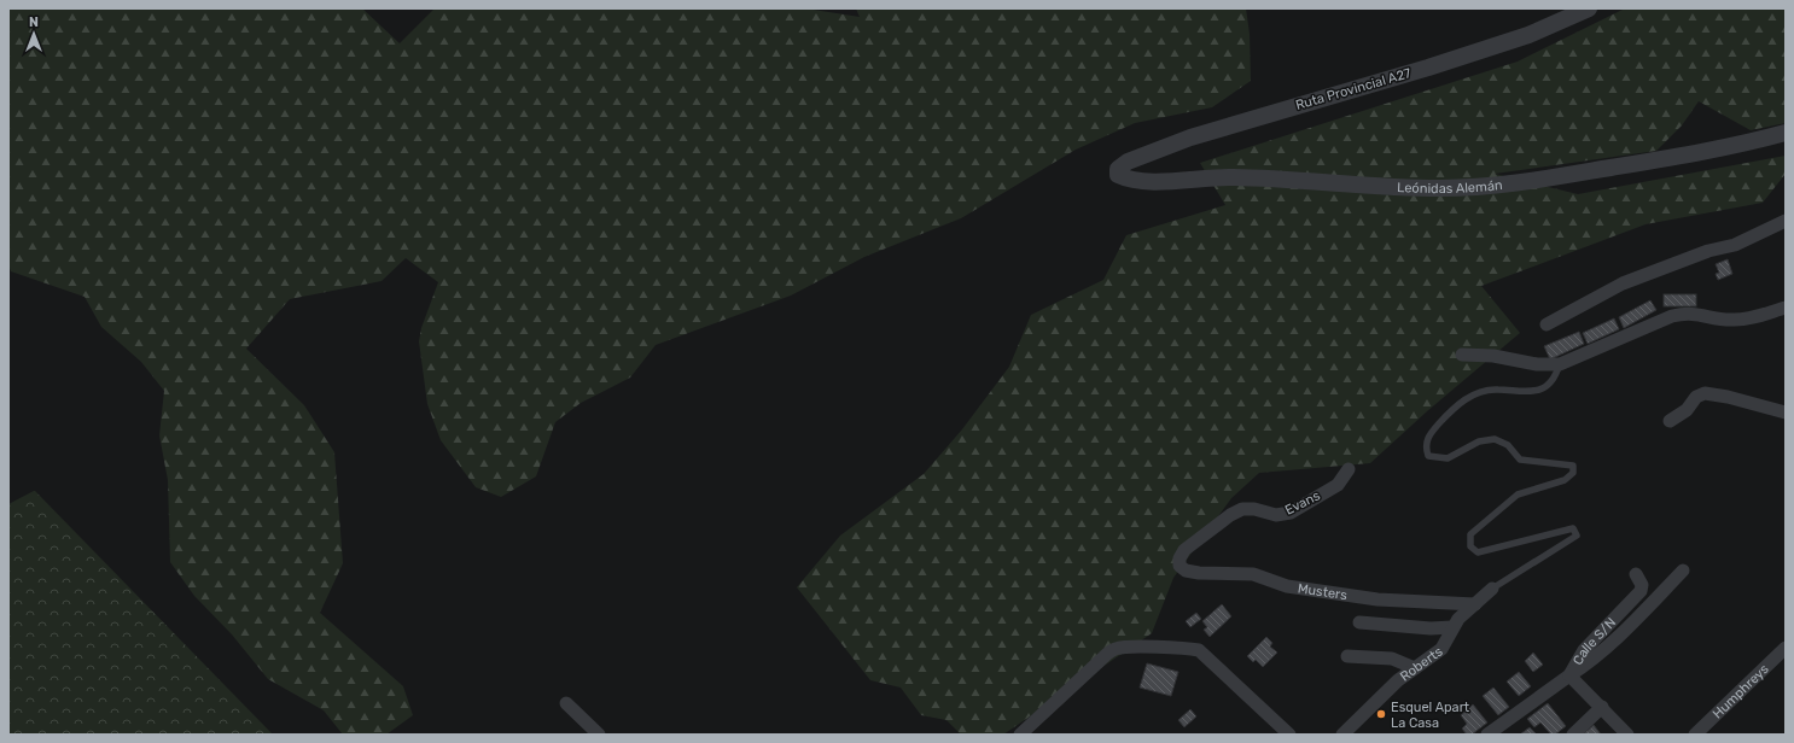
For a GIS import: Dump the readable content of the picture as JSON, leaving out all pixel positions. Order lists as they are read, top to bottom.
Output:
{
  "streets": {
    "street": [
      "Ruta Provincial A27",
      "Leónidas Alemán",
      "Evans",
      "Musters",
      "Calle S/N",
      "Roberts",
      "Humphreys"
    ]
  },
  "crossings": [
    ["Ruta Provincial A27", "Leónidas Alemán"],
    ["Evans", "Musters"],
    ["Musters", "Roberts"]
  ],
  "places": ["Esquel Apart La Casa"],
  "north": "top"
}
